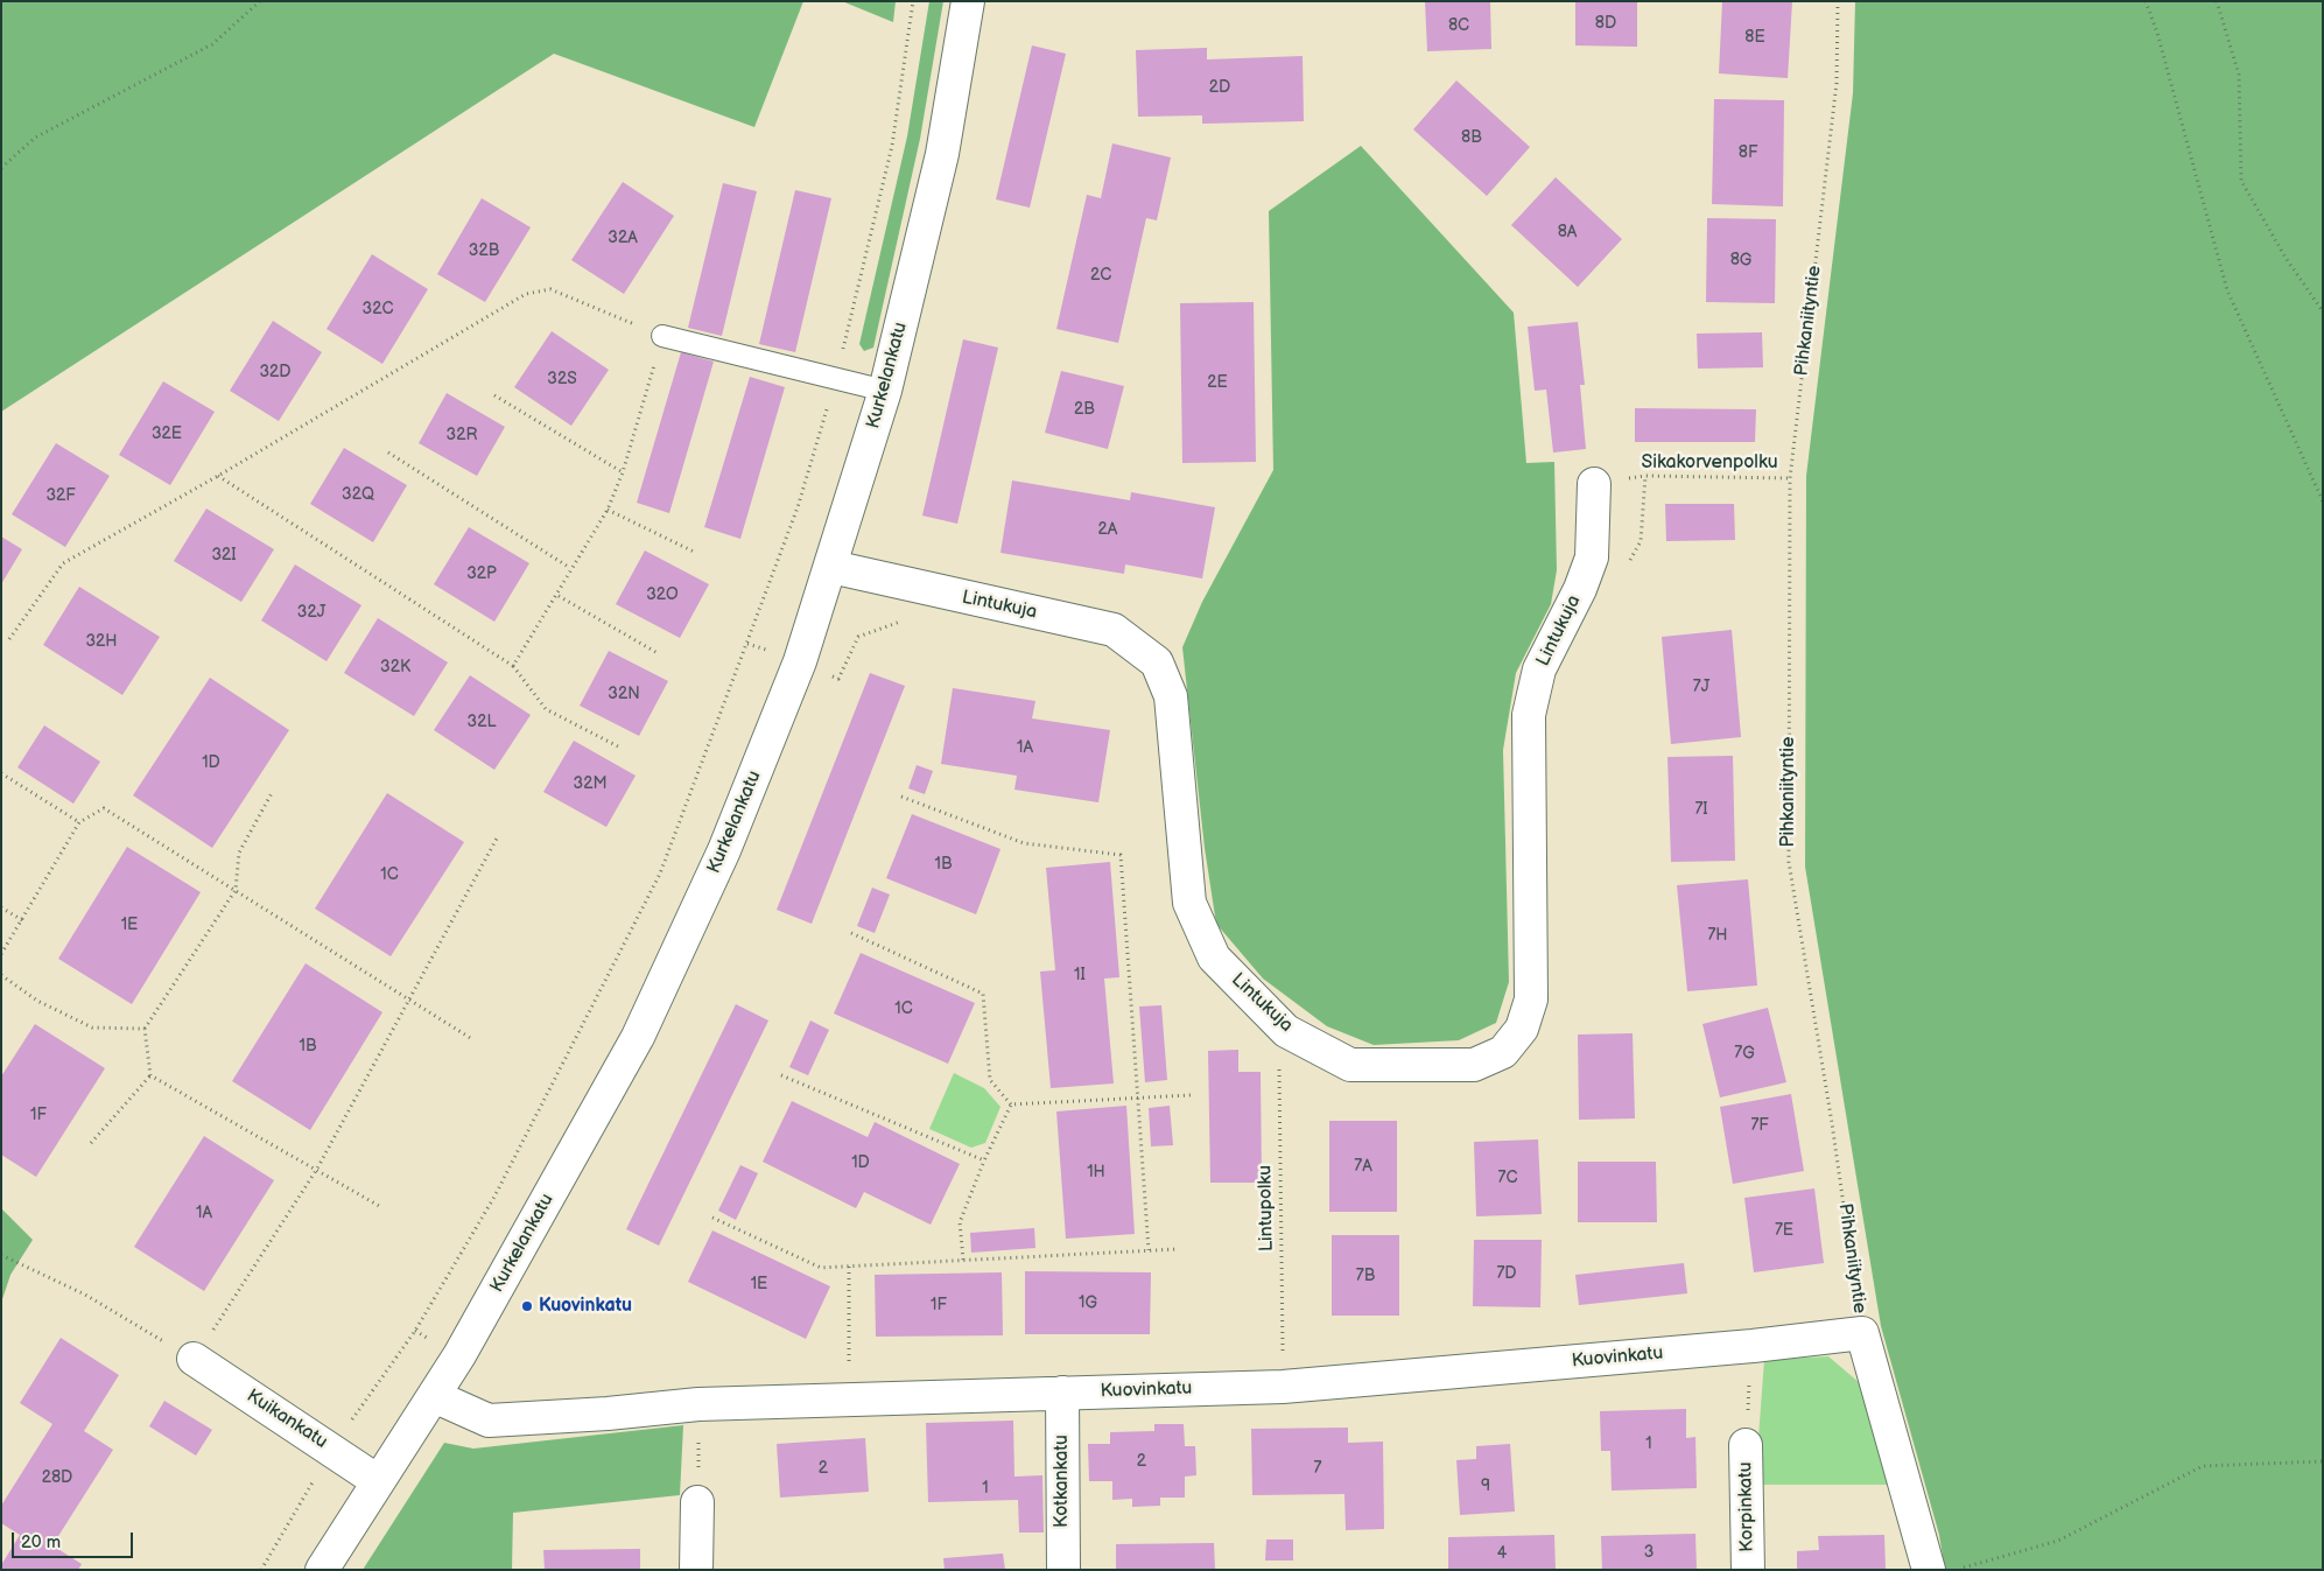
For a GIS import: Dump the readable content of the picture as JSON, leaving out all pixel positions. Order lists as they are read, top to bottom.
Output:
{
  "streets": {
    "street": [
      "Pihkaniityntie",
      "Kurkelankatu",
      "Lintukuja",
      "Kuovinkatu",
      "Kuikankatu",
      "Kotkankatu",
      "Korpinkatu"
    ],
    "path": ["Sikakorvenpolku", "Lintupolku"]
  },
  "crossings": [
    ["Pihkaniityntie", "Sikakorvenpolku"],
    ["Pihkaniityntie", "Kuovinkatu"],
    ["Kurkelankatu", "Lintukuja"],
    ["Kurkelankatu", "Kuovinkatu"],
    ["Kurkelankatu", "Kuikankatu"],
    ["Sikakorvenpolku", "Lintukuja"],
    ["Lintukuja", "Lintupolku"],
    ["Lintupolku", "Kuovinkatu"],
    ["Kuovinkatu", "Kotkankatu"]
  ],
  "places": ["Kuovinkatu"],
  "house_numbers": [
    "8D",
    "8C",
    "8E",
    "2D",
    "8B",
    "8F",
    "8A",
    "32A",
    "32B",
    "8G",
    "2C",
    "32C",
    "32D",
    "32S",
    "2E",
    "2B",
    "32E",
    "32R",
    "32Q",
    "32F",
    "2A",
    "32I",
    "32P",
    "32O",
    "32J",
    "32H",
    "32K",
    "7J",
    "32N",
    "32L",
    "1A",
    "1D",
    "32M",
    "7I",
    "1B",
    "1C",
    "1E",
    "7H",
    "1I",
    "1C",
    "1B",
    "7G",
    "1F",
    "7F",
    "1D",
    "7A",
    "1H",
    "7C",
    "1A",
    "7E",
    "7D",
    "7B",
    "1E",
    "1G",
    "1F",
    "1",
    "2",
    "2",
    "7",
    "28D",
    "9",
    "1",
    "3",
    "4"
  ],
  "scale_bar": "20 m"
}
